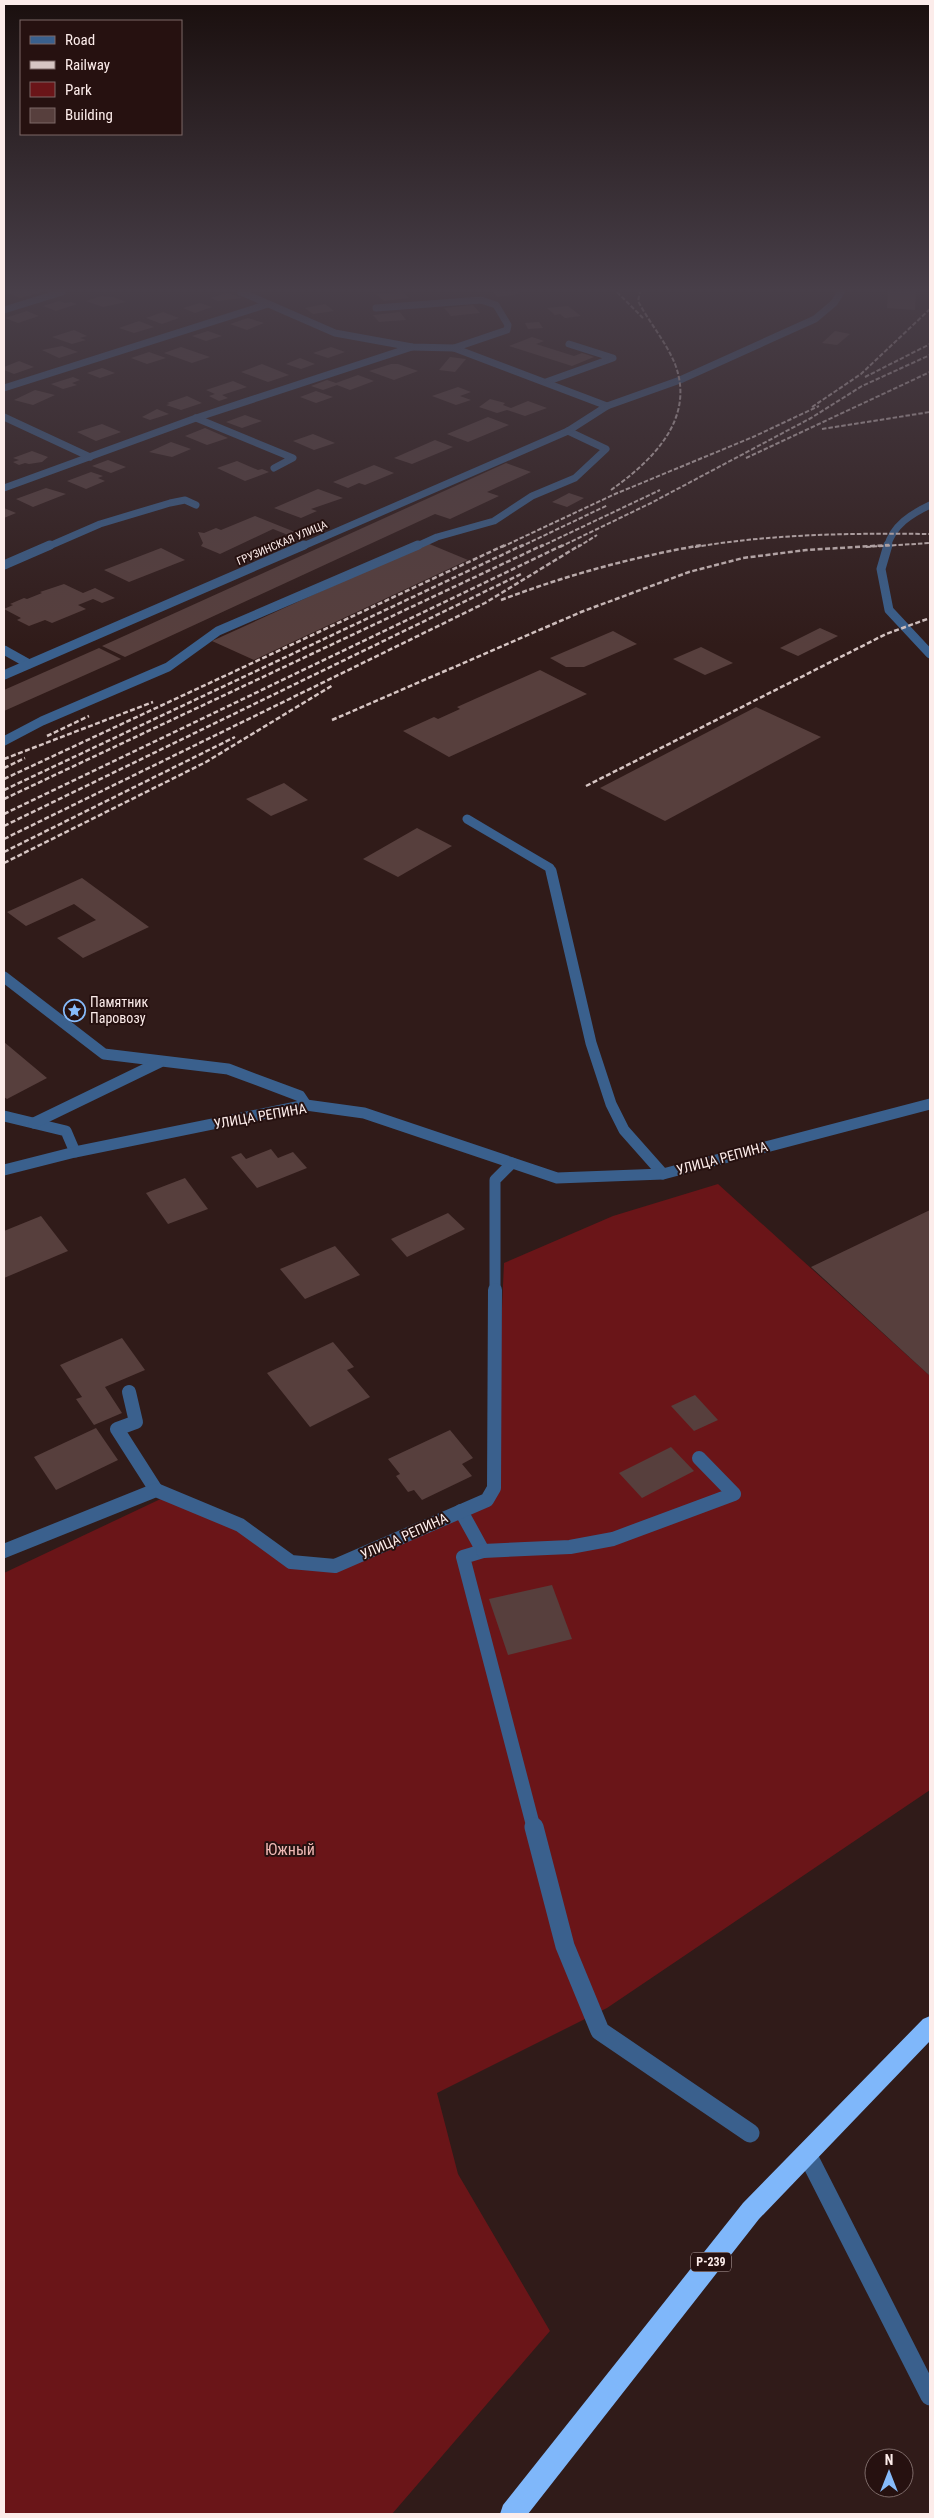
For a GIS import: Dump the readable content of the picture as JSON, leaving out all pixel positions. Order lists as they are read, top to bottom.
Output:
{
  "streets": {
    "highway": ["Р-239"],
    "street": ["ГРУЗИНСКАЯ УЛИЦА", "УЛИЦА РЕПИНА"]
  },
  "parks": ["Южный"],
  "places": {
    "place": ["Памятник Паровозу"]
  },
  "legend": [
    "Road",
    "Railway",
    "Park",
    "Building"
  ],
  "north": "top"
}
